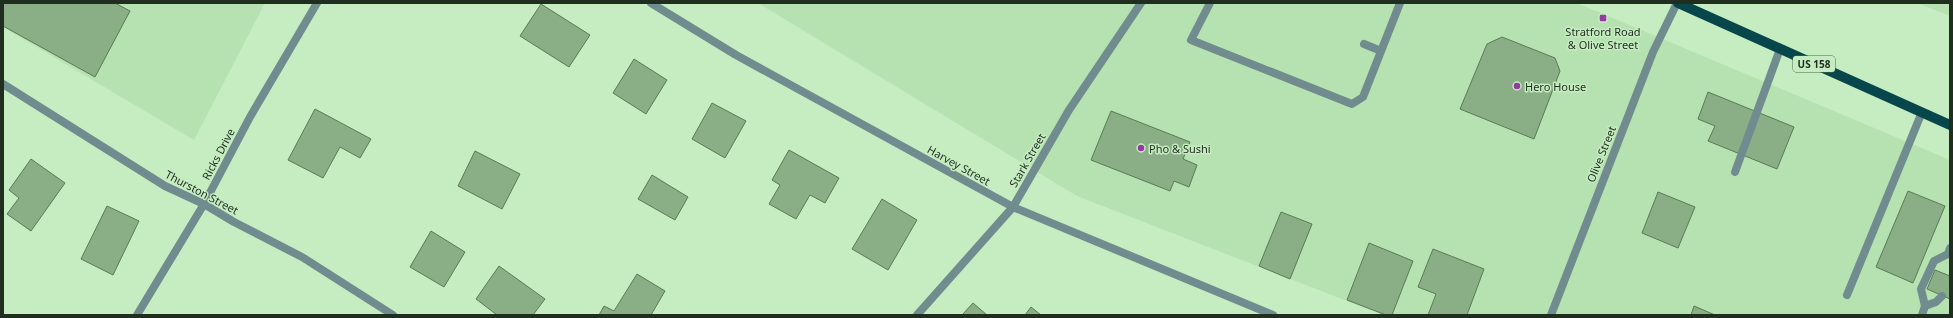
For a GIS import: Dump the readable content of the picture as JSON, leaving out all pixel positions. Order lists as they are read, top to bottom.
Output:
{
  "streets": {
    "main road": ["US 158"],
    "street": [
      "Ricks Drive",
      "Olive Street",
      "Stark Street",
      "Harvey Street",
      "Thurston Street"
    ]
  },
  "crossings": [
    ["US 158", "Olive Street"],
    ["Ricks Drive", "Thurston Street"],
    ["Stark Street", "Harvey Street"]
  ],
  "places": {
    "transit": ["Stratford Road & Olive Street"],
    "other": ["Hero House", "Pho & Sushi"]
  }
}
